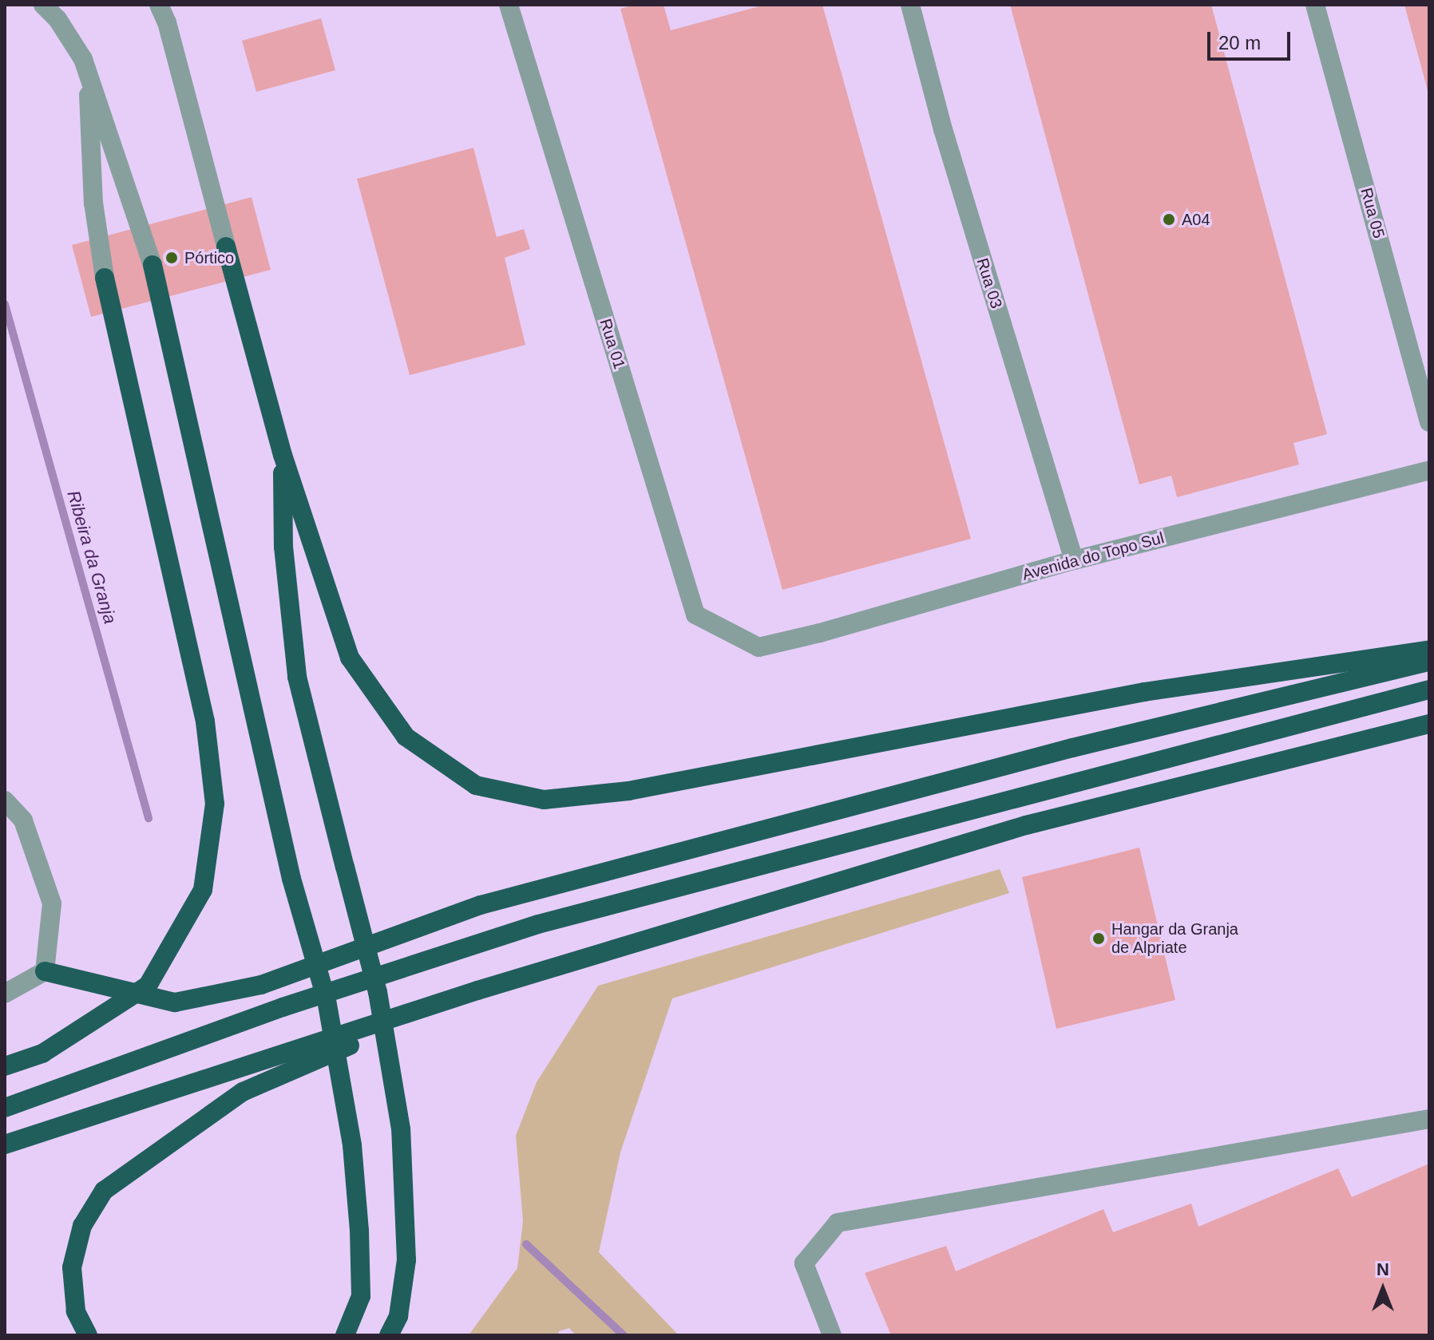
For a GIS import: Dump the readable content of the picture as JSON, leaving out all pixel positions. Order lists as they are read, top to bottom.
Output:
{
  "streets": {
    "street": [
      "Rua 05",
      "Rua 03",
      "Rua 01",
      "Avenida do Topo Sul"
    ]
  },
  "crossings": [
    ["Rua 03", "Avenida do Topo Sul"],
    ["Rua 01", "Avenida do Topo Sul"]
  ],
  "water": ["Ribeira da Granja"],
  "places": ["A04", "Pórtico", "Hangar da Granja de Alpriate"],
  "scale_bar": "20 m",
  "north": "top"
}
